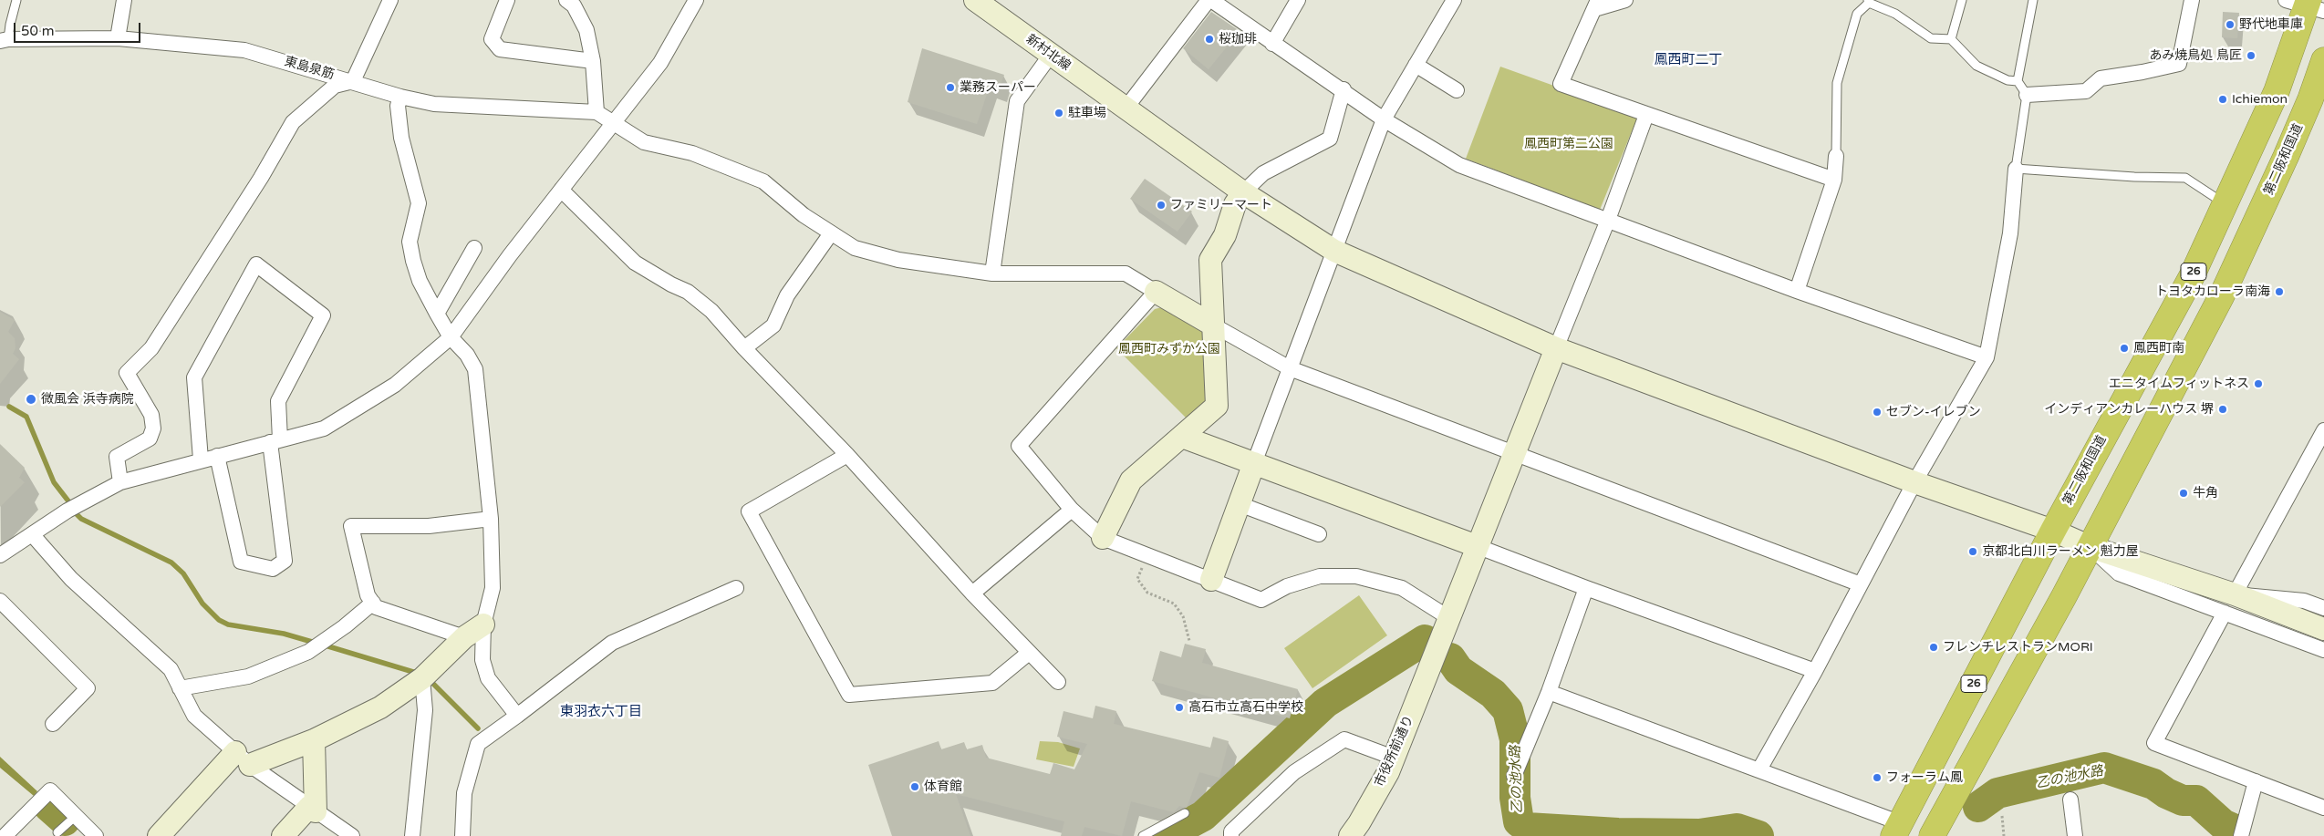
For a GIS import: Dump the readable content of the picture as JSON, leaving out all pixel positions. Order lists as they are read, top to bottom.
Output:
{
  "streets": {
    "highway": ["第二阪和国道", "26"],
    "street": ["新村北線", "東島泉筋", "市役所前通り"]
  },
  "crossings": [
    ["新村北線", "第二阪和国道"],
    ["新村北線", "市役所前通り"]
  ],
  "districts": ["鳳西町二丁", "東羽衣六丁目"],
  "water": ["乙の池水路"],
  "parks": ["鳳西町第二公園", "鳳西町みずか公園"],
  "places": [
    "野代地車庫",
    "桜珈琲",
    "あみ焼鳥処 鳥匠",
    "業務スーパー",
    "Ichiemon",
    "駐車場",
    "ファミリーマート",
    "トヨタカローラ南海",
    "鳳西町南",
    "エニタイムフィットネス",
    "微風会 浜寺病院",
    "インディアンカレーハウス 堺",
    "セブン-イレブン",
    "牛角",
    "京都北白川ラーメン 魁力屋",
    "フレンチレストランMORI",
    "高石市立高石中学校",
    "フォーラム鳳",
    "体育館"
  ],
  "scale_bar": "50 m"
}
